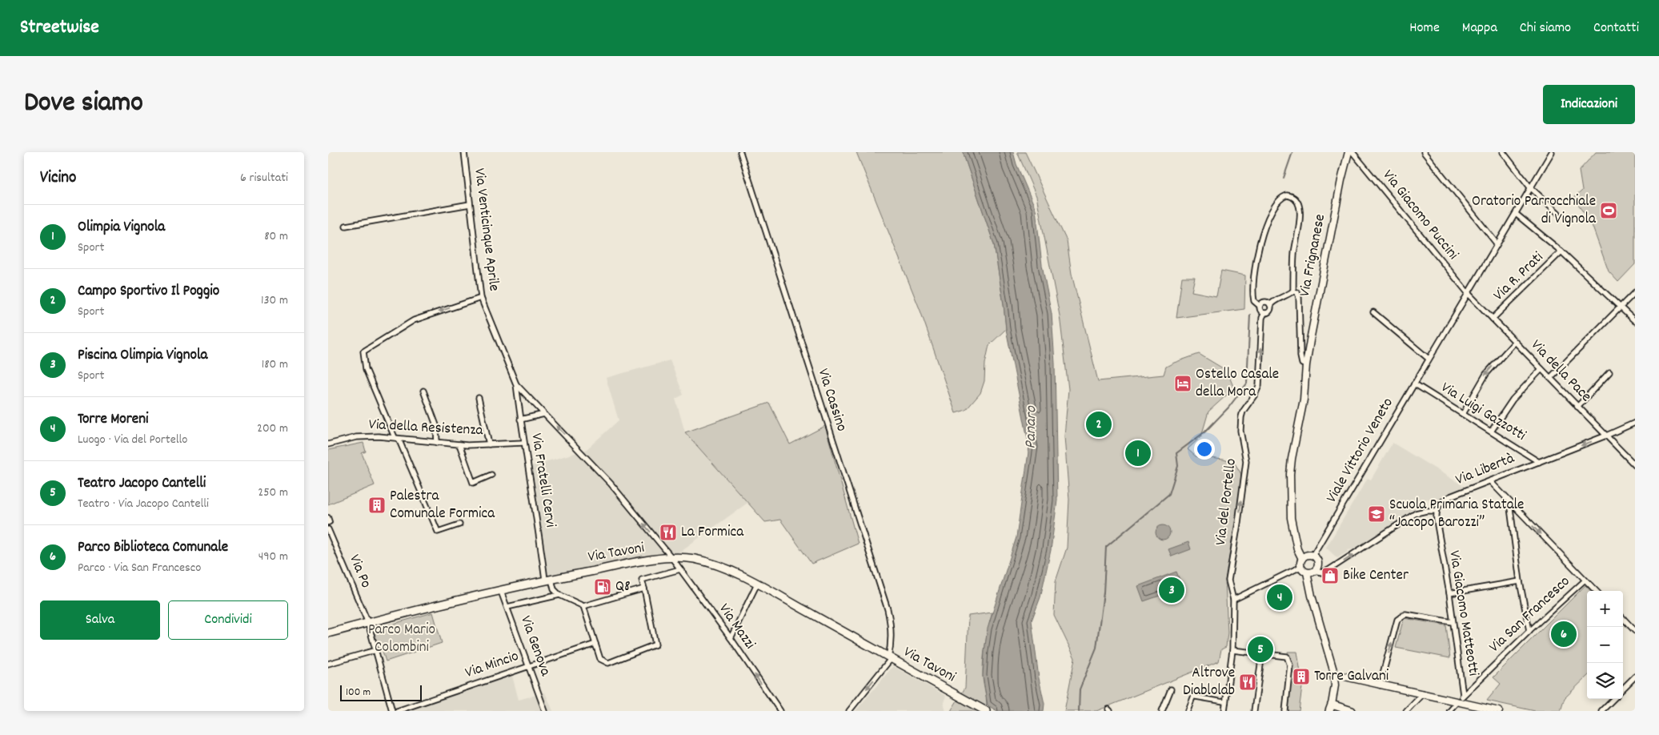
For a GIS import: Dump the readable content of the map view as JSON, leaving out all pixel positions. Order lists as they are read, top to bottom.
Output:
{
  "streets": {
    "main road": ["Via Frignanese", "Via Tavoni"],
    "street": [
      "Via Giacomo Puccini",
      "Via Venticinque Aprile",
      "Via R. Prati",
      "Via della Pace",
      "Via Cassino",
      "Via Luigi Gazzotti",
      "Via della Resistenza",
      "Viale Vittorio Veneto",
      "Via Libertà",
      "Via Fratelli Cervi",
      "Via del Portello",
      "Via Po",
      "Via Giacomo Matteotti",
      "Via San Francesco",
      "Via Mazzi",
      "Via Genova",
      "Via Mincio"
    ]
  },
  "crossings": [
    ["Via Giacomo Puccini", "Via della Pace"],
    ["Via Giacomo Puccini", "Viale Vittorio Veneto"],
    ["Via Venticinque Aprile", "Via Fratelli Cervi"],
    ["Via Venticinque Aprile", "Via Tavoni"],
    ["Via Venticinque Aprile", "Via Mazzi"],
    ["Via Frignanese", "Viale Vittorio Veneto"],
    ["Via R. Prati", "Via della Pace"],
    ["Via della Pace", "Viale Vittorio Veneto"],
    ["Via della Pace", "Via Libertà"],
    ["Via Cassino", "Via Tavoni"],
    ["Via Luigi Gazzotti", "Viale Vittorio Veneto"],
    ["Via Luigi Gazzotti", "Via Libertà"],
    ["Via della Resistenza", "Via Fratelli Cervi"],
    ["Via Libertà", "Via Giacomo Matteotti"],
    ["Via Fratelli Cervi", "Via Tavoni"],
    ["Via Tavoni", "Via Po"],
    ["Via Tavoni", "Via Mazzi"],
    ["Via Tavoni", "Via Genova"],
    ["Via Giacomo Matteotti", "Via San Francesco"],
    ["Via Genova", "Via Mincio"]
  ],
  "one_way": ["Via Venticinque Aprile", "Via del Portello", "Via Mazzi"],
  "water": ["Panaro"],
  "parks": ["Parco Mario Colombini"],
  "places": {
    "sports": ["Oratorio Parrocchiale di Vignola"],
    "hotel": ["Ostello Casale della Mora"],
    "building": ["Palestra Comunale Formica", "Torre Galvani"],
    "school or university": ["Scuola Primaria Statale “Jacopo Barozzi”"],
    "restaurant": ["La Formica", "Altrove Diablolab"],
    "shop": ["Bike Center"],
    "fuel station": ["Q8"]
  },
  "scale_bar": "100 m",
  "page": {
    "header": "Streetwise",
    "nav": [
      "Home",
      "Mappa",
      "Chi siamo",
      "Contatti"
    ],
    "title": "Dove siamo",
    "buttons": [
      "Indicazioni",
      ["Salva", "Condividi"]
    ],
    "heading": ["Vicino", "6 risultati"],
    "list": [
      {
        "mark": "1",
        "name": "Olimpia Vignola",
        "note": "Sport",
        "value": "80 m"
      },
      {
        "mark": "2",
        "name": "Campo Sportivo Il Poggio",
        "note": "Sport",
        "value": "130 m"
      },
      {
        "mark": "3",
        "name": "Piscina Olimpia Vignola",
        "note": "Sport",
        "value": "180 m"
      },
      {
        "mark": "4",
        "name": "Torre Moreni",
        "note": "Luogo · Via del Portello",
        "value": "200 m"
      },
      {
        "mark": "5",
        "name": "Teatro Jacopo Cantelli",
        "note": "Teatro · Via Jacopo Cantelli",
        "value": "250 m"
      },
      {
        "mark": "6",
        "name": "Parco Biblioteca Comunale",
        "note": "Parco · Via San Francesco",
        "value": "490 m"
      }
    ],
    "pins": [
      "2",
      "1",
      "3",
      "4",
      "6",
      "5"
    ],
    "map_buttons": ["+", "−"],
    "scale": "100 m"
  }
}
